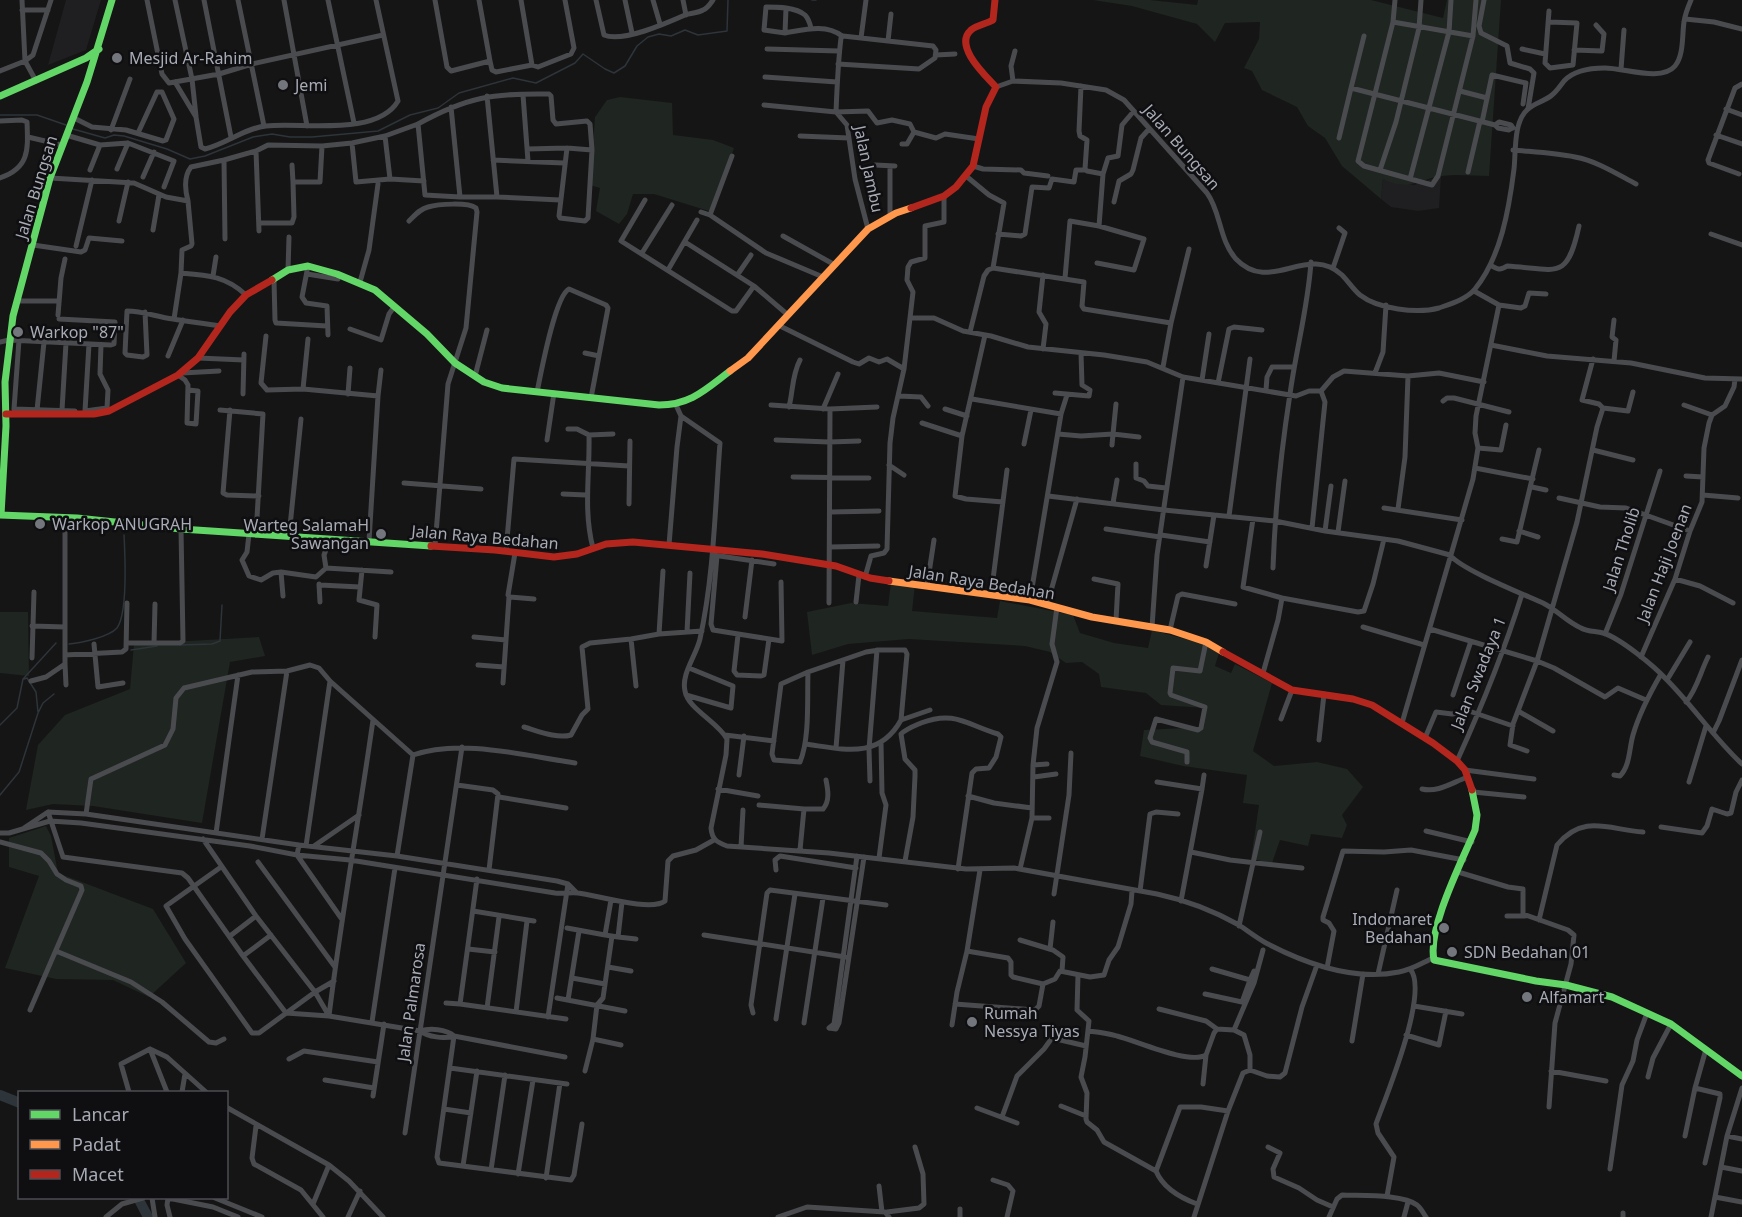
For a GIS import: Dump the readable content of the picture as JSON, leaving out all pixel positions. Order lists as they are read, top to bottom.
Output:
{
  "streets": {
    "street": [
      "Jalan Bungsan",
      "Jalan Jambu",
      "Jalan Raya Bedahan",
      "Jalan Tholib",
      "Jalan Haji Joenan",
      "Jalan Swadaya 1",
      "Jalan Palmarosa"
    ]
  },
  "crossings": [
    ["Jalan Bungsan", "Jalan Raya Bedahan"],
    ["Jalan Raya Bedahan", "Jalan Swadaya 1"]
  ],
  "places": [
    "Mesjid Ar-Rahim",
    "Jemi",
    "Warkop \"87\"",
    "Warkop ANUGRAH",
    "Warteg SalamaH Sawangan",
    "Indomaret Bedahan",
    "SDN Bedahan 01",
    "Alfamart",
    "Rumah Nessya Tiyas"
  ],
  "legend": ["Lancar", "Padat", "Macet"]
}
